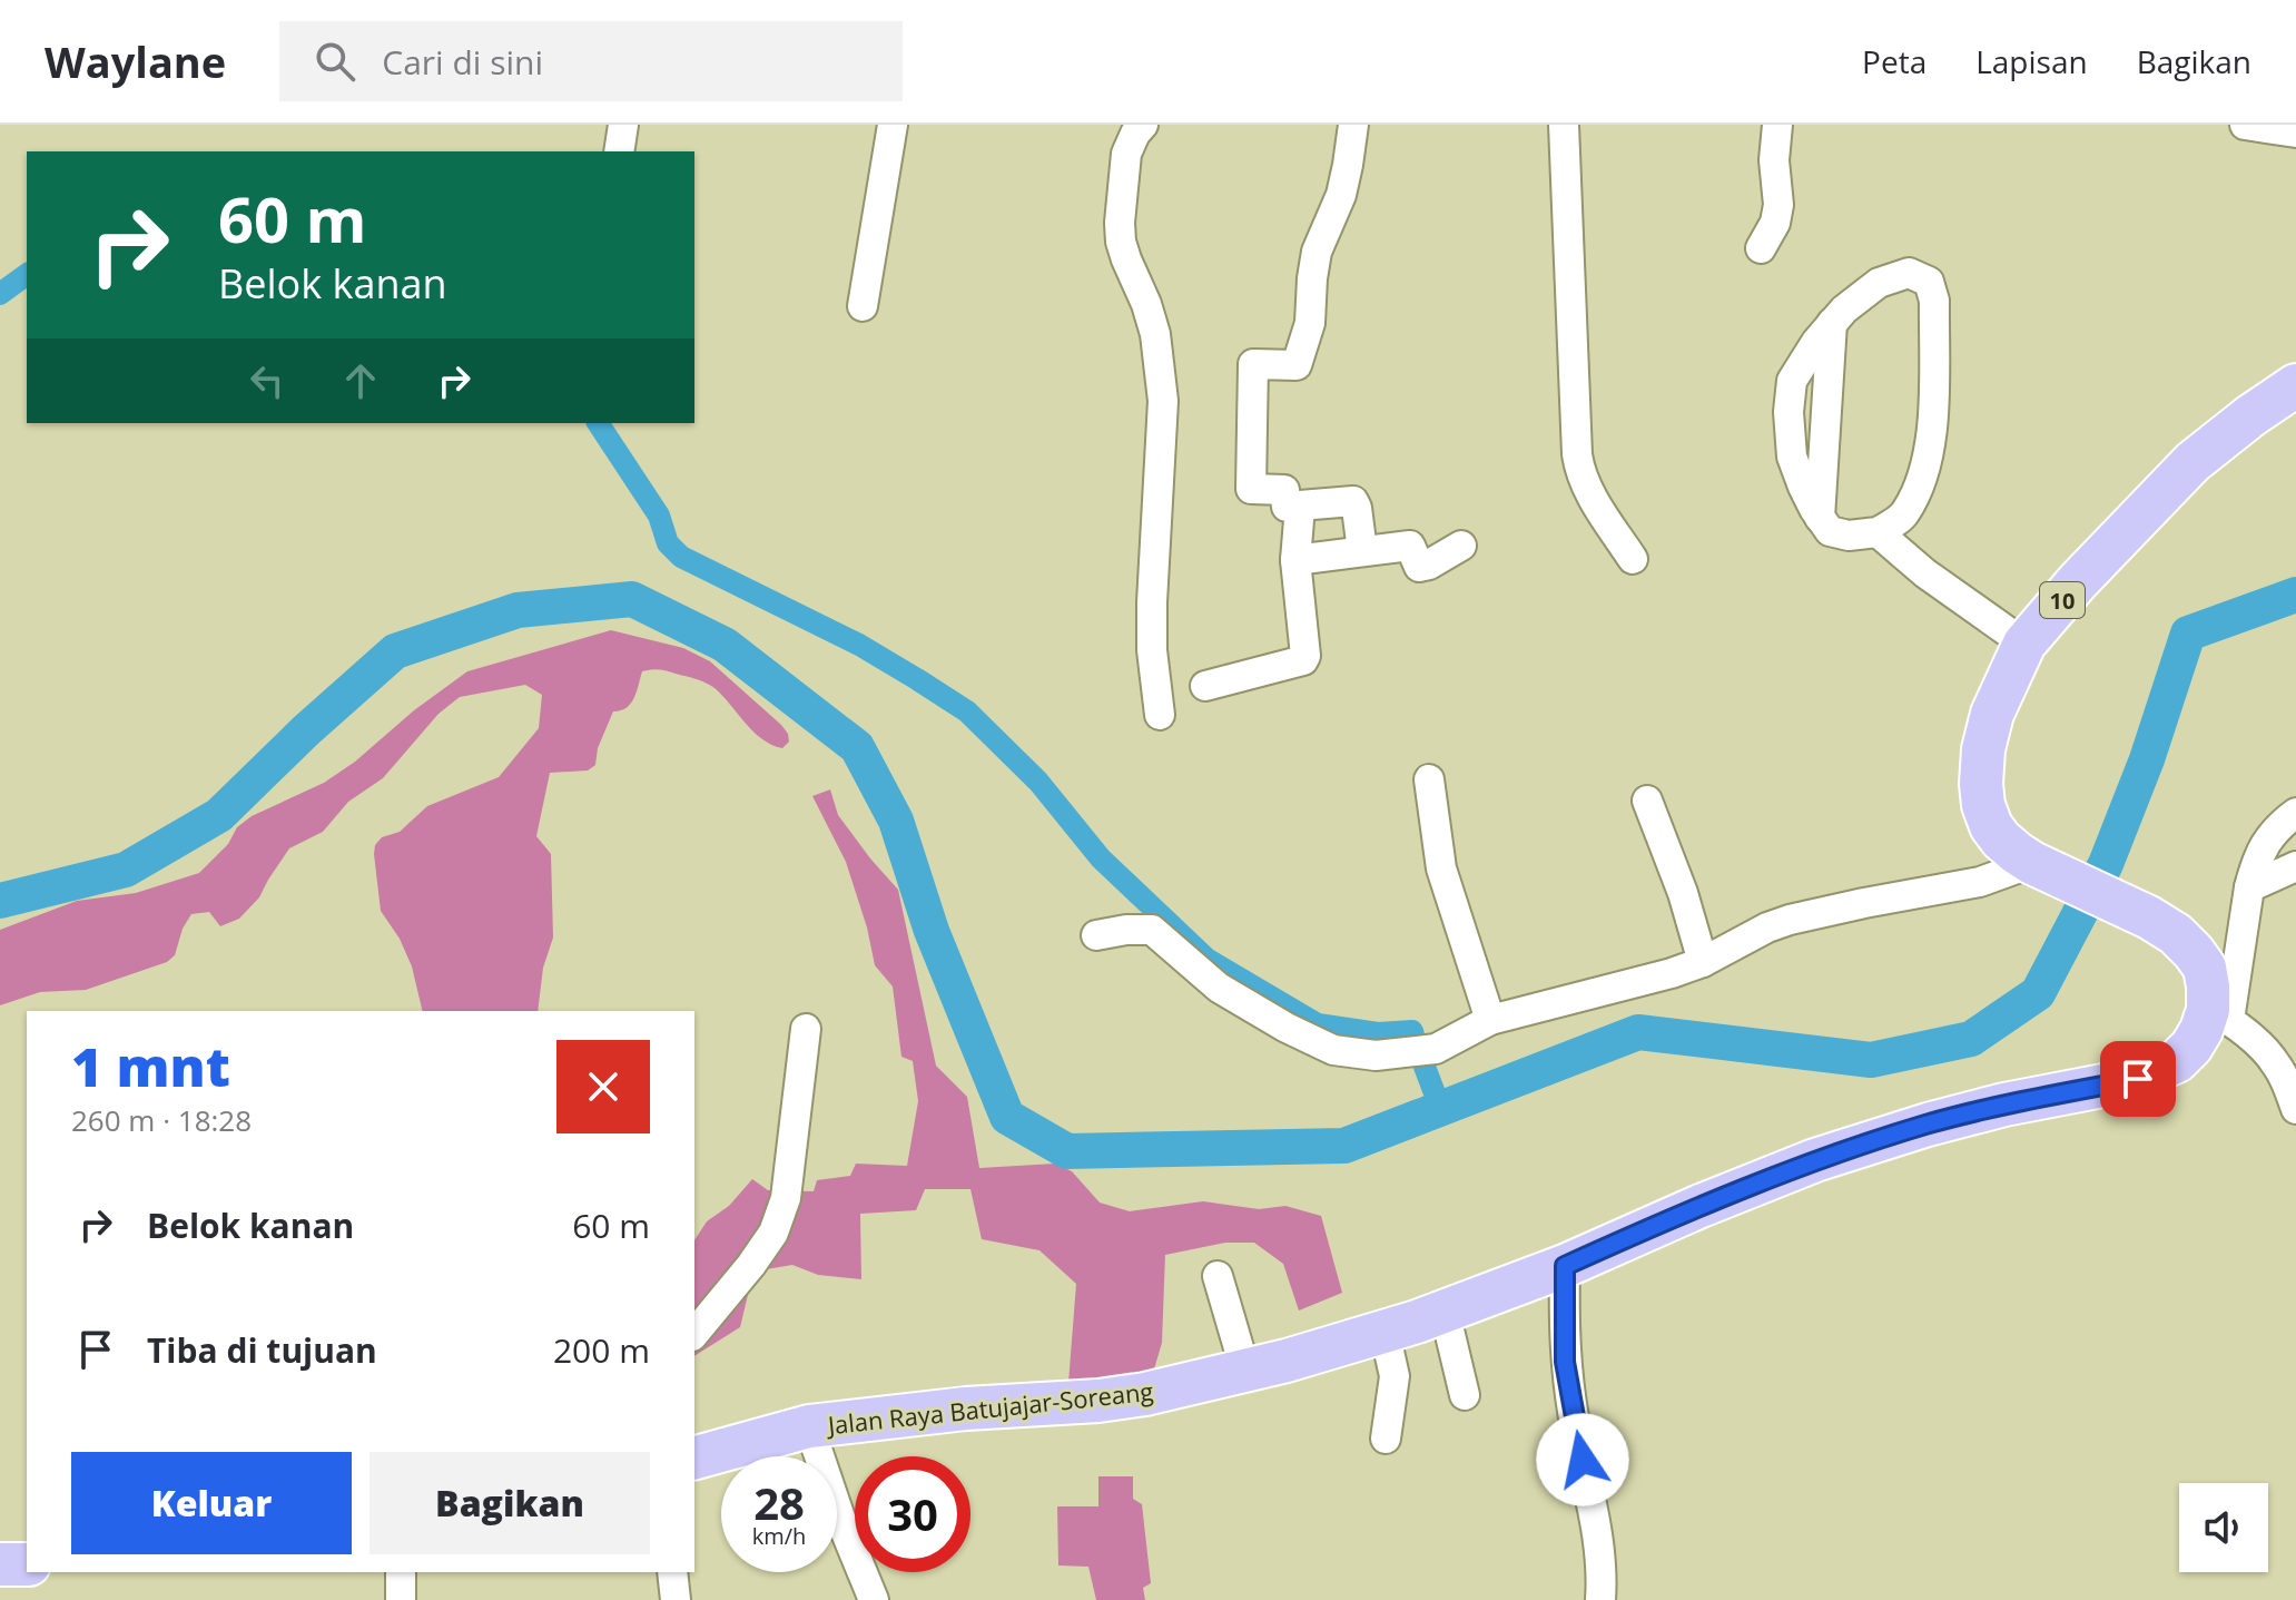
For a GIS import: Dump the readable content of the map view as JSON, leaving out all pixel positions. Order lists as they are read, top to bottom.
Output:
{
  "streets": {
    "highway": ["10", "Jalan Raya Batujajar-Soreang"]
  },
  "crossings": [
    ["10", "Jalan Raya Batujajar-Soreang"]
  ],
  "page": {
    "header": "Waylane",
    "search": "Cari di sini",
    "nav": ["Peta", "Lapisan", "Bagikan"],
    "turn": ["60 m", "Belok kanan"],
    "heading": ["1 mnt", "260 m · 18:28"],
    "list": [
      {
        "name": "Belok kanan",
        "value": "60 m"
      },
      {
        "name": "Tiba di tujuan",
        "value": "200 m"
      }
    ],
    "buttons": ["Keluar", "Bagikan"],
    "speed": "28 km/h",
    "limit": "30"
  }
}
